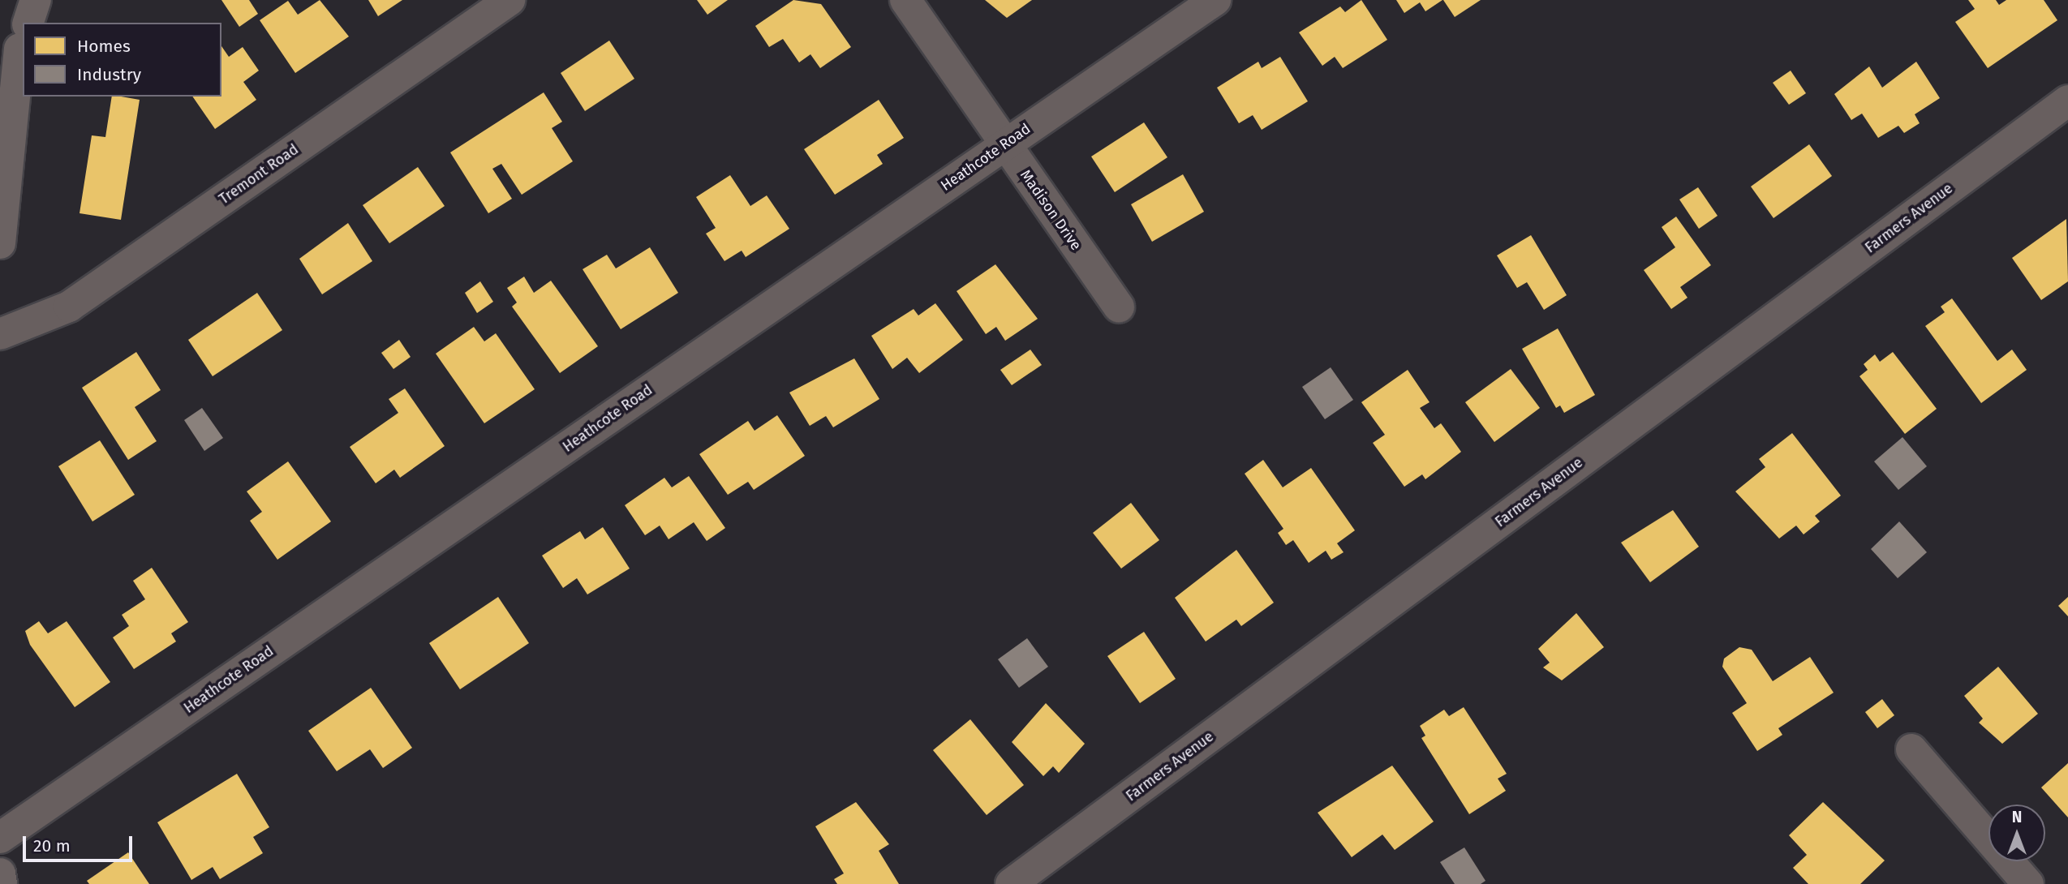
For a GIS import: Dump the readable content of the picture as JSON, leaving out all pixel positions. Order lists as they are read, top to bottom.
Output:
{
  "streets": {
    "street": [
      "Heathcote Road",
      "Tremont Road",
      "Madison Drive",
      "Farmers Avenue"
    ]
  },
  "crossings": [
    ["Heathcote Road", "Madison Drive"]
  ],
  "legend": ["Homes", "Industry"],
  "scale_bar": "20 m",
  "north": "top"
}
